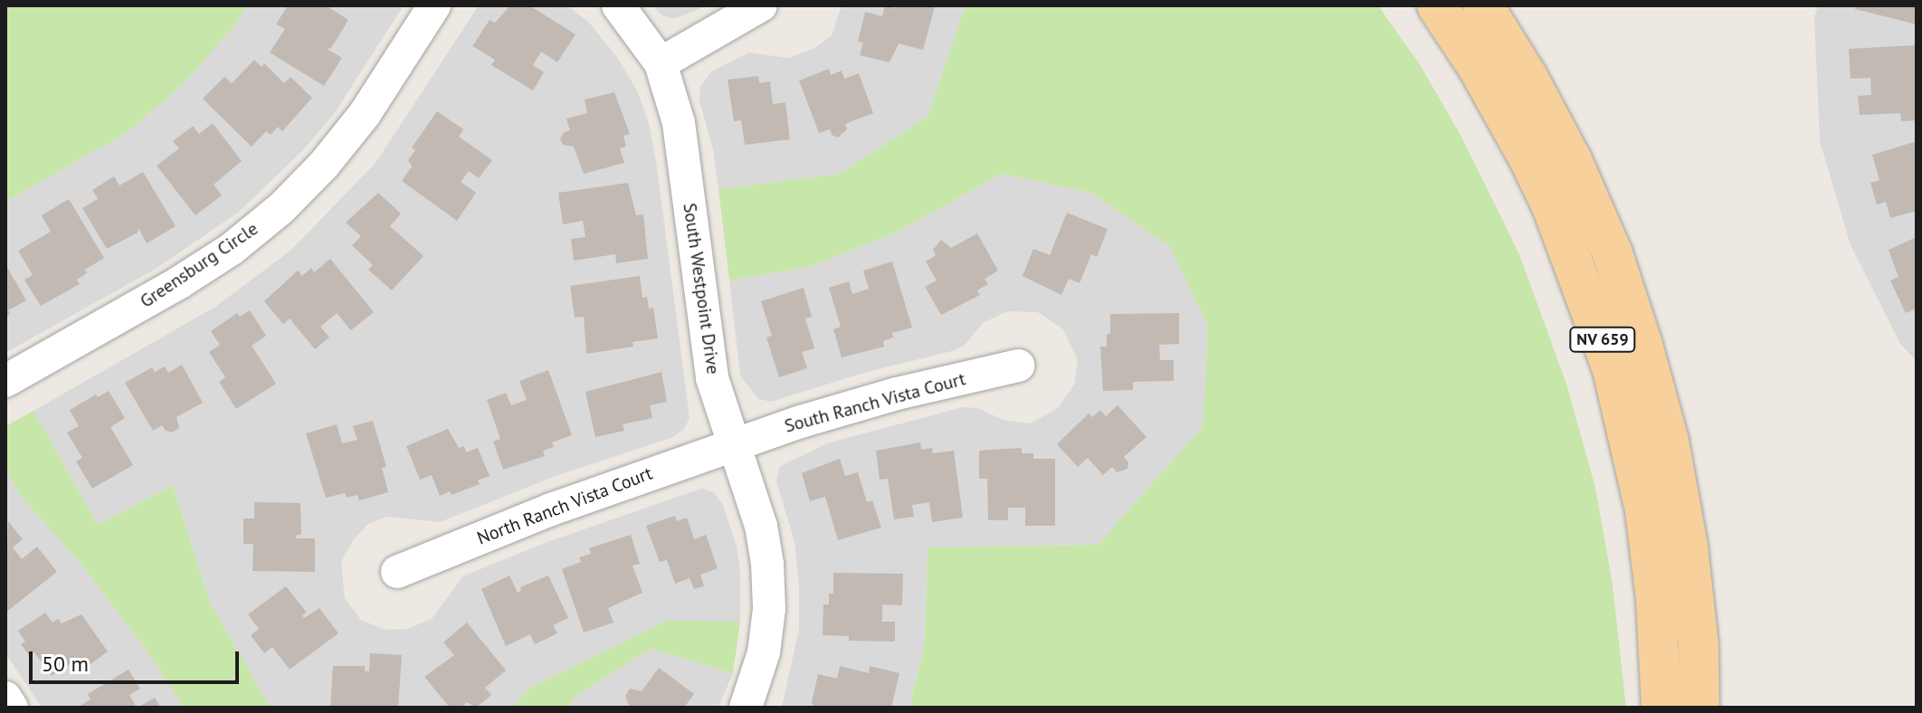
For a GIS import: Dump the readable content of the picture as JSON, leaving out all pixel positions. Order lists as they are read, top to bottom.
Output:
{
  "streets": {
    "main road": ["NV 659"],
    "street": [
      "Greensburg Circle",
      "South Westpoint Drive",
      "South Ranch Vista Court",
      "North Ranch Vista Court"
    ]
  },
  "crossings": [
    ["South Westpoint Drive", "South Ranch Vista Court"],
    ["South Westpoint Drive", "North Ranch Vista Court"],
    ["South Ranch Vista Court", "North Ranch Vista Court"]
  ],
  "scale_bar": "50 m"
}
